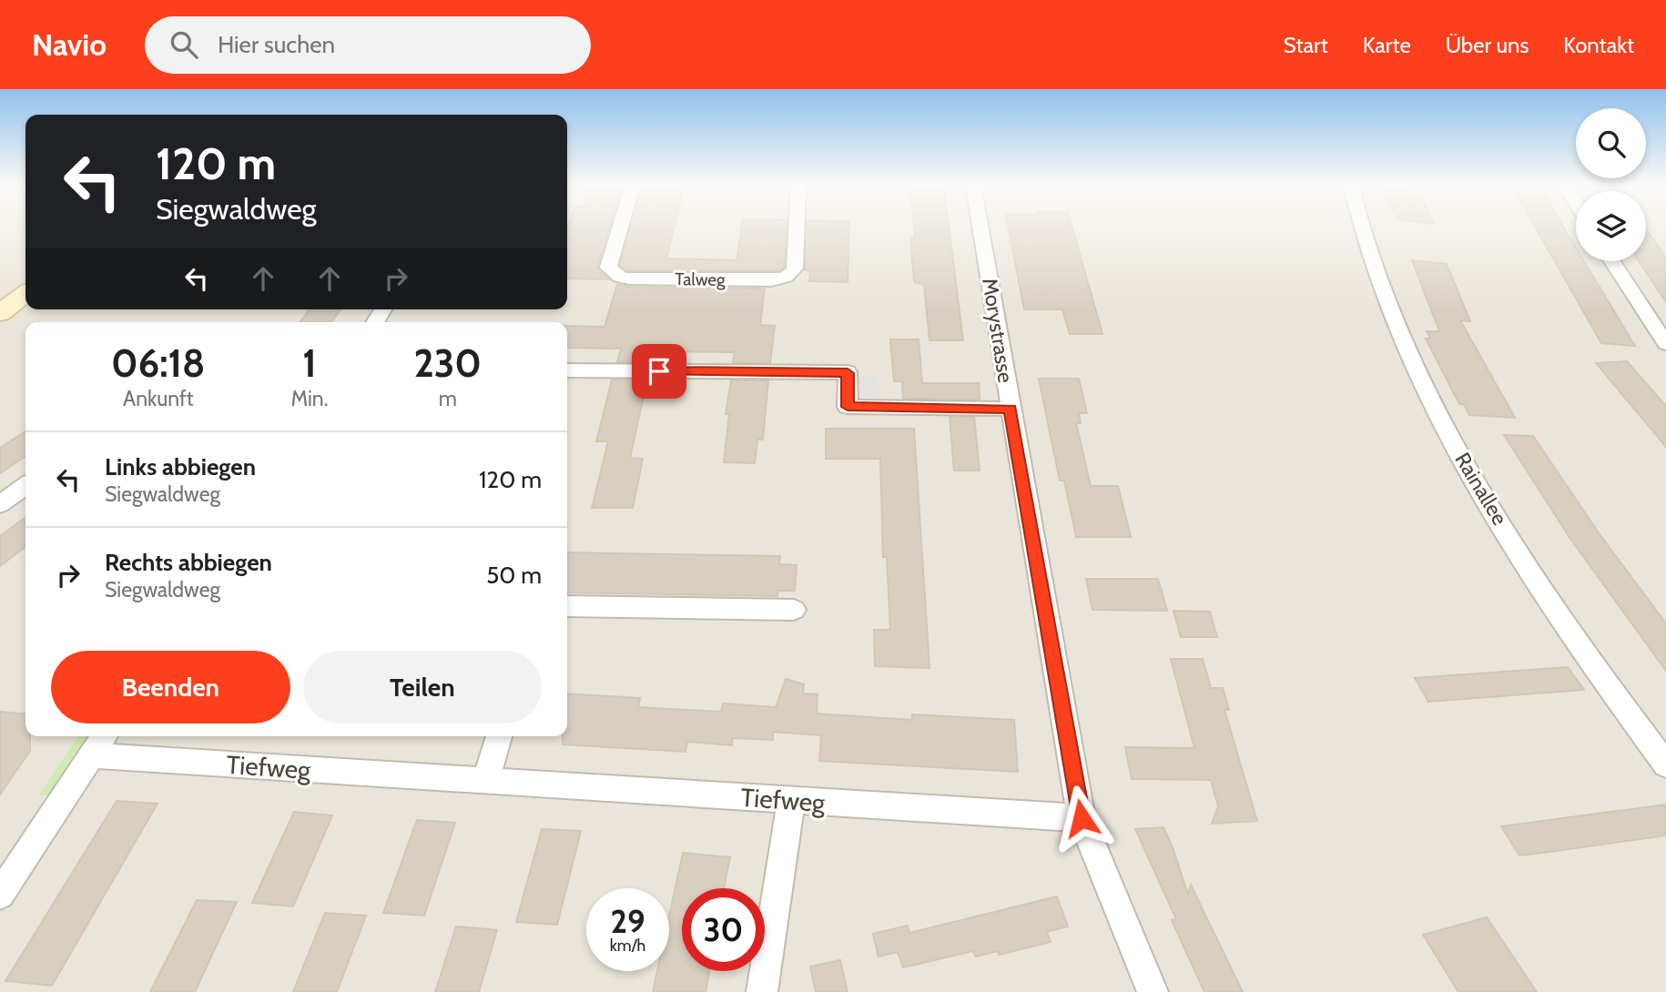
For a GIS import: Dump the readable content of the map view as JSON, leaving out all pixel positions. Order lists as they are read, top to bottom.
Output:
{
  "streets": {
    "street": [
      "Talweg",
      "Morystrasse",
      "Rainallee",
      "Tiefweg"
    ]
  },
  "crossings": [
    ["Morystrasse", "Tiefweg"]
  ],
  "page": {
    "header": "Navio",
    "search": "Hier suchen",
    "nav": [
      "Start",
      "Karte",
      "Über uns",
      "Kontakt"
    ],
    "turn": ["120 m", "Siegwaldweg"],
    "eta": [
      "06:18",
      "Ankunft",
      "1",
      "Min.",
      "230",
      "m"
    ],
    "list": [
      {
        "name": "Links abbiegen",
        "note": "Siegwaldweg",
        "value": "120 m"
      },
      {
        "name": "Rechts abbiegen",
        "note": "Siegwaldweg",
        "value": "50 m"
      }
    ],
    "buttons": ["Beenden", "Teilen"],
    "speed": "29 km/h",
    "limit": "30"
  }
}
